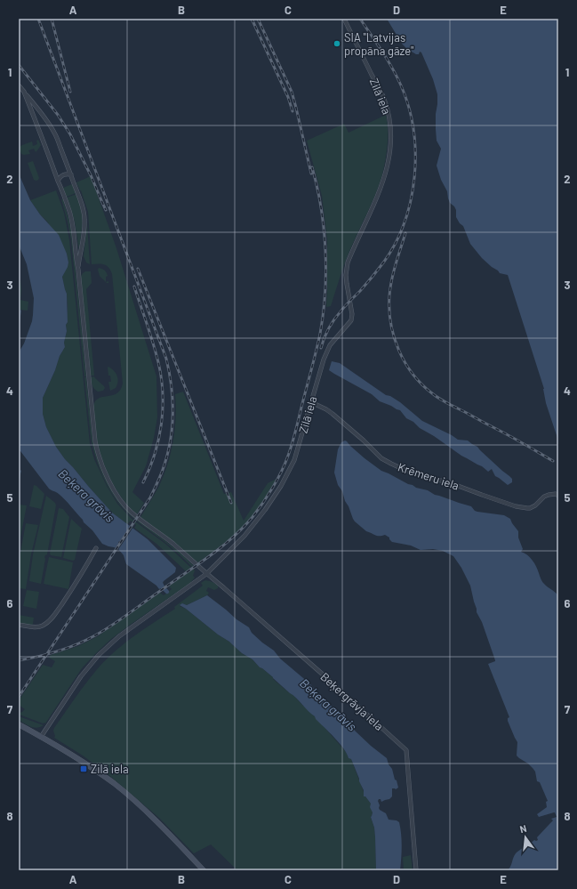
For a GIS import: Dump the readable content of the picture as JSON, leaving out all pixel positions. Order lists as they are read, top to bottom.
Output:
{
  "streets": {
    "street": ["Zilā iela", "Krēmeru iela", "Beķergrāvja iela"]
  },
  "crossings": [
    ["Zilā iela", "Krēmeru iela"],
    ["Zilā iela", "Beķergrāvja iela"]
  ],
  "water": ["Beķera grāvis"],
  "places": {
    "other": ["SIA \"Latvijas propāna gāze\""],
    "transit": ["Zilā iela"]
  },
  "north": "top",
  "grid": {
    "columns": [
      "A",
      "B",
      "C",
      "D",
      "E"
    ],
    "rows": [
      "1",
      "2",
      "3",
      "4",
      "5",
      "6",
      "7",
      "8"
    ]
  }
}
